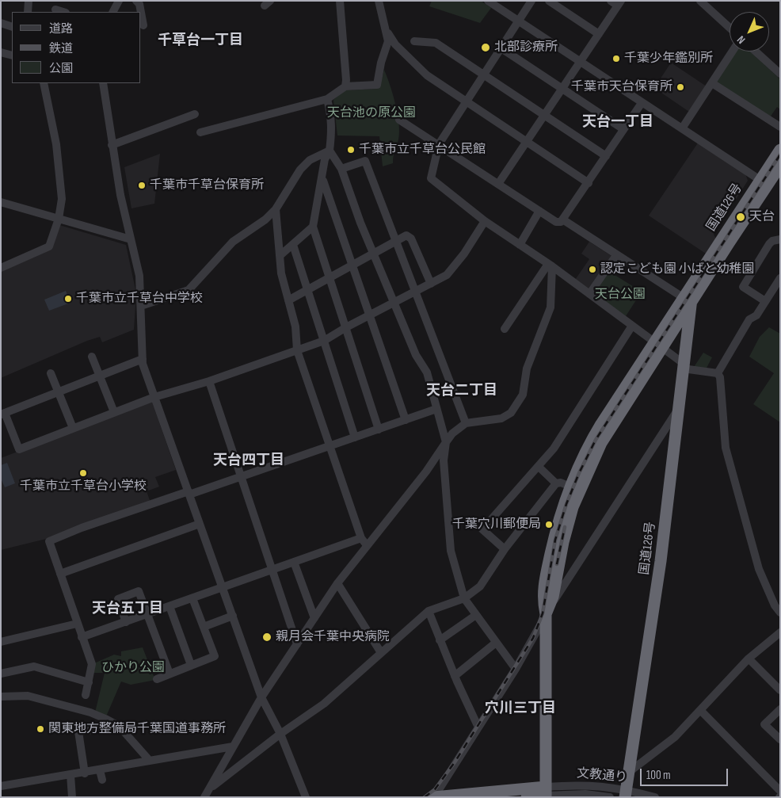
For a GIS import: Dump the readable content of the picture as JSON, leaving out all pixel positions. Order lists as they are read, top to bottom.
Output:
{
  "streets": {
    "highway": ["国道126号"],
    "street": ["文教通り"]
  },
  "crossings": [
    ["国道126号", "文教通り"]
  ],
  "districts": [
    "千草台一丁目",
    "天台一丁目",
    "天台二丁目",
    "天台四丁目",
    "天台五丁目",
    "穴川三丁目"
  ],
  "parks": ["天台池の原公園", "天台公園", "ひかり公園"],
  "places": [
    "北部診療所",
    "千葉少年鑑別所",
    "千葉市天台保育所",
    "千葉市立千草台公民館",
    "千葉市千草台保育所",
    "天台",
    "認定こども園 小ばと幼稚園",
    "千葉市立千草台中学校",
    "千葉市立千草台小学校",
    "千葉穴川郵便局",
    "親月会千葉中央病院",
    "関東地方整備局千葉国道事務所"
  ],
  "legend": ["道路", "鉄道", "公園"],
  "scale_bar": "100 m",
  "north": "bottom left"
}
